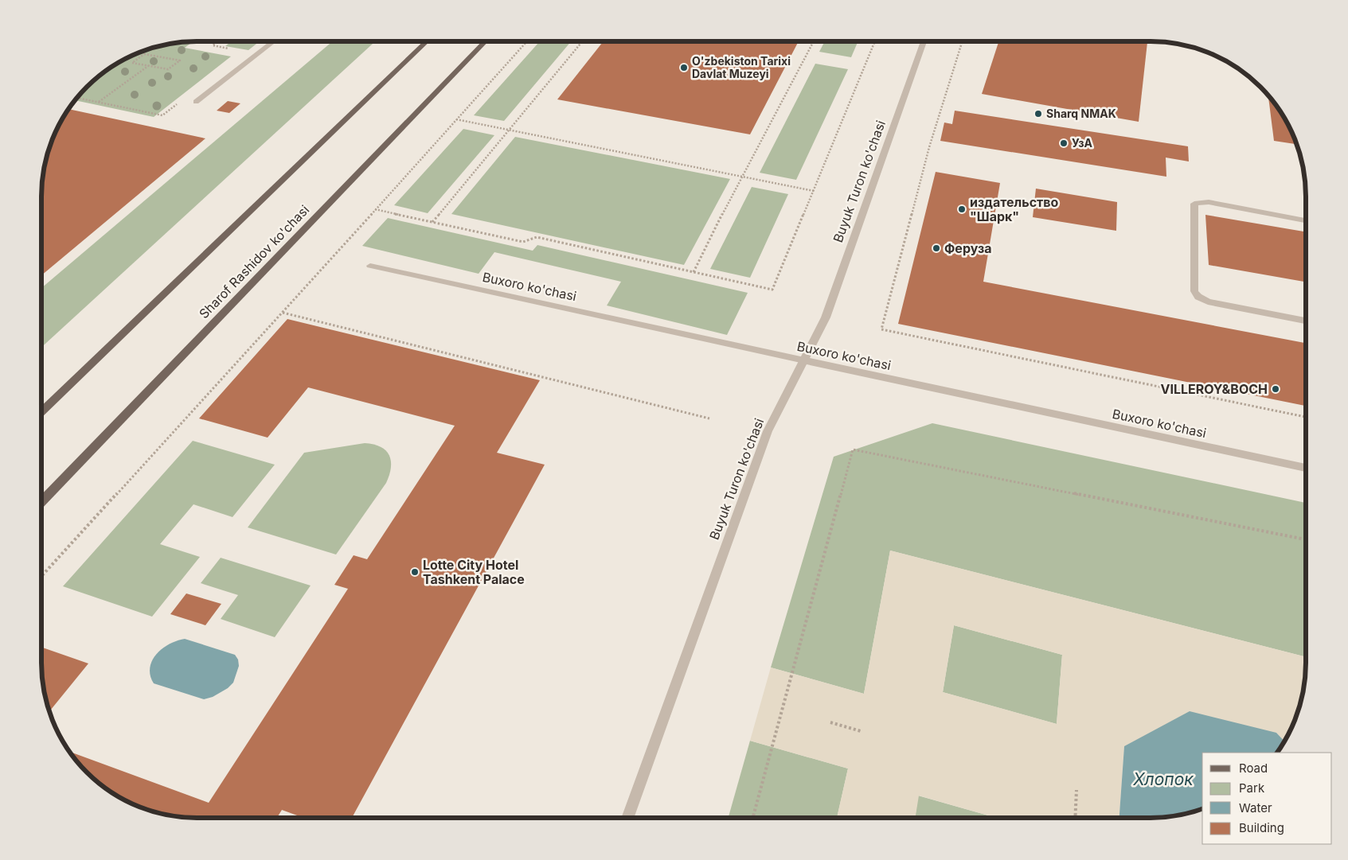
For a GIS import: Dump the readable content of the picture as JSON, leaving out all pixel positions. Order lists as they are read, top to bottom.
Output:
{
  "streets": {
    "main road": ["Sharof Rashidov ko'chasi"],
    "street": ["Buyuk Turon ko'chasi", "Buxoro ko'chasi"]
  },
  "crossings": [
    ["Buyuk Turon ko'chasi", "Buxoro ko'chasi"]
  ],
  "water": ["Хлопок"],
  "places": [
    "O'zbekiston Tarixi Davlat Muzeyi",
    "Sharq NMAK",
    "УзА",
    "издательство \"Шарк\"",
    "Феруза",
    "VILLEROY&BOCH",
    "Lotte City Hotel Tashkent Palace"
  ],
  "legend": [
    "Road",
    "Park",
    "Water",
    "Building"
  ]
}
